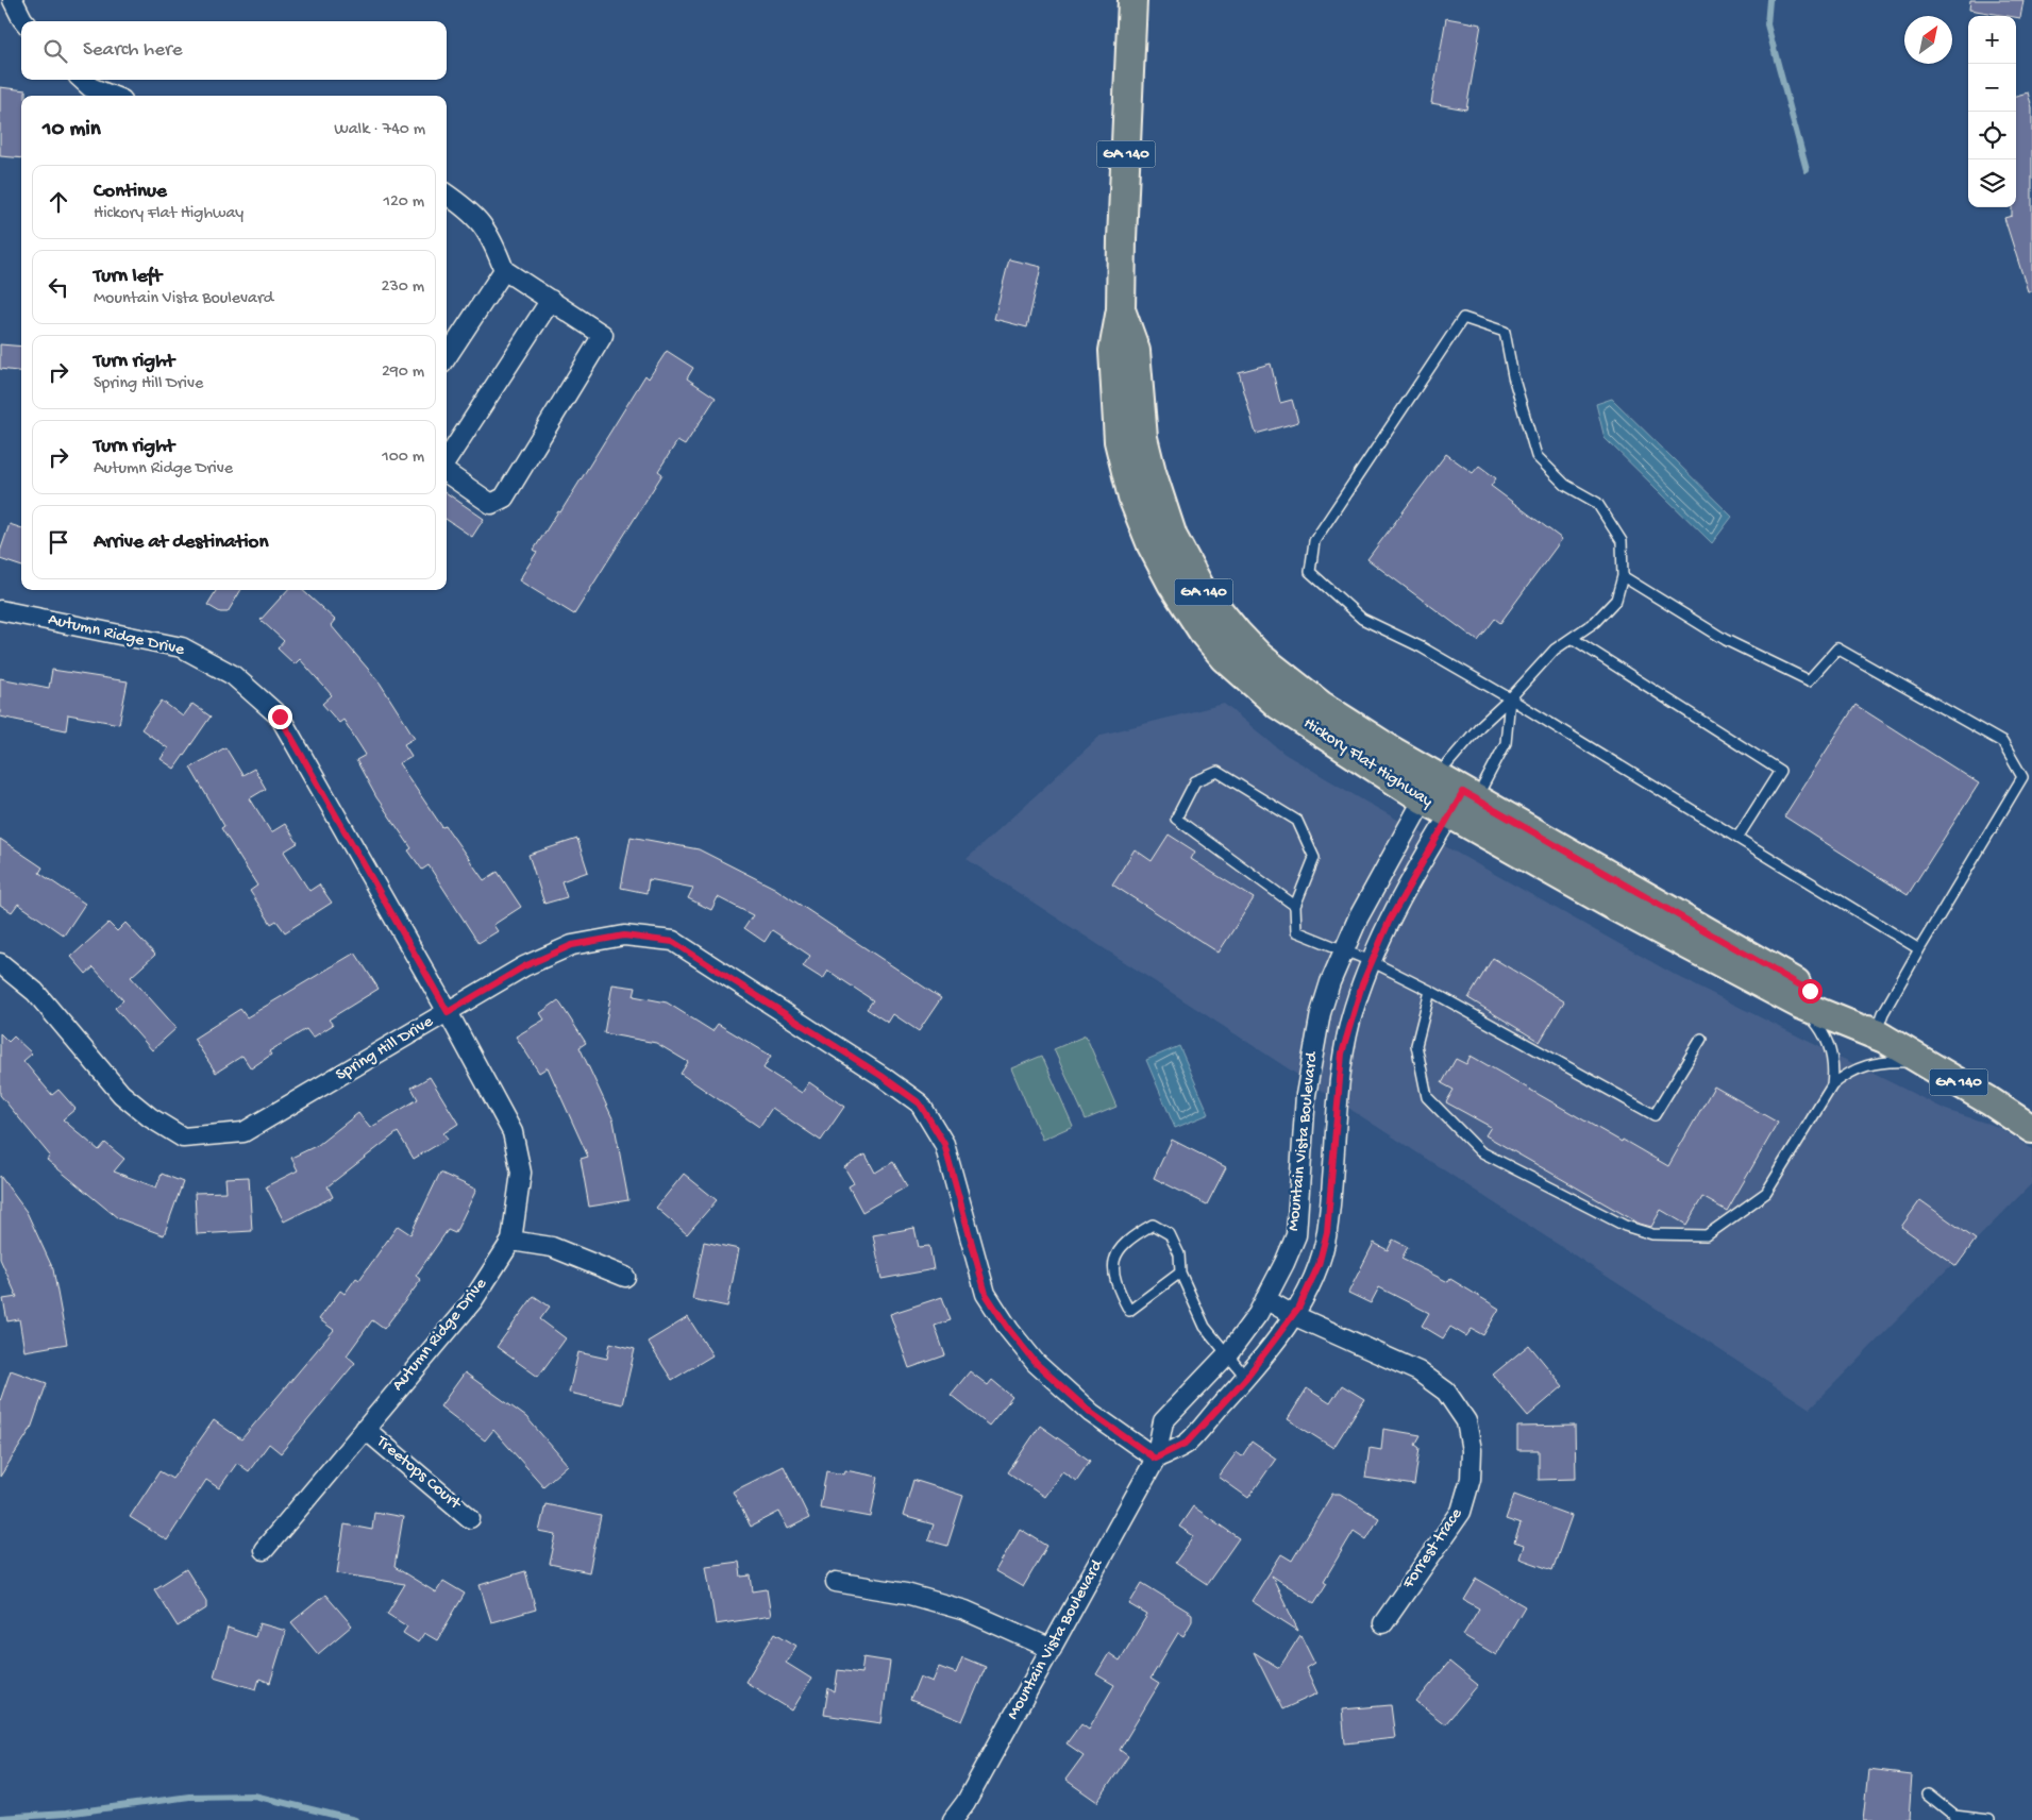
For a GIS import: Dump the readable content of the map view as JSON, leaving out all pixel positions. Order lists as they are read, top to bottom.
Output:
{
  "streets": {
    "main road": ["GA 140", "Hickory Flat Highway"],
    "street": [
      "Autumn Ridge Drive",
      "Spring Hill Drive",
      "Mountain Vista Boulevard",
      "Treetops Court",
      "Forrest trace"
    ]
  },
  "crossings": [
    ["Autumn Ridge Drive", "Spring Hill Drive"],
    ["Autumn Ridge Drive", "Treetops Court"],
    ["Hickory Flat Highway", "Mountain Vista Boulevard"],
    ["Spring Hill Drive", "Mountain Vista Boulevard"],
    ["Mountain Vista Boulevard", "Forrest trace"]
  ],
  "north": "top right",
  "page": {
    "map_buttons": ["+", "−"],
    "search": "Search here",
    "heading": ["10 min", "Walk · 740 m"],
    "list": [
      ["Continue", "Hickory Flat Highway", "120 m"],
      ["Turn left", "Mountain Vista Boulevard", "230 m"],
      ["Turn right", "Spring Hill Drive", "290 m"],
      ["Turn right", "Autumn Ridge Drive", "100 m"],
      "Arrive at destination"
    ]
  }
}
